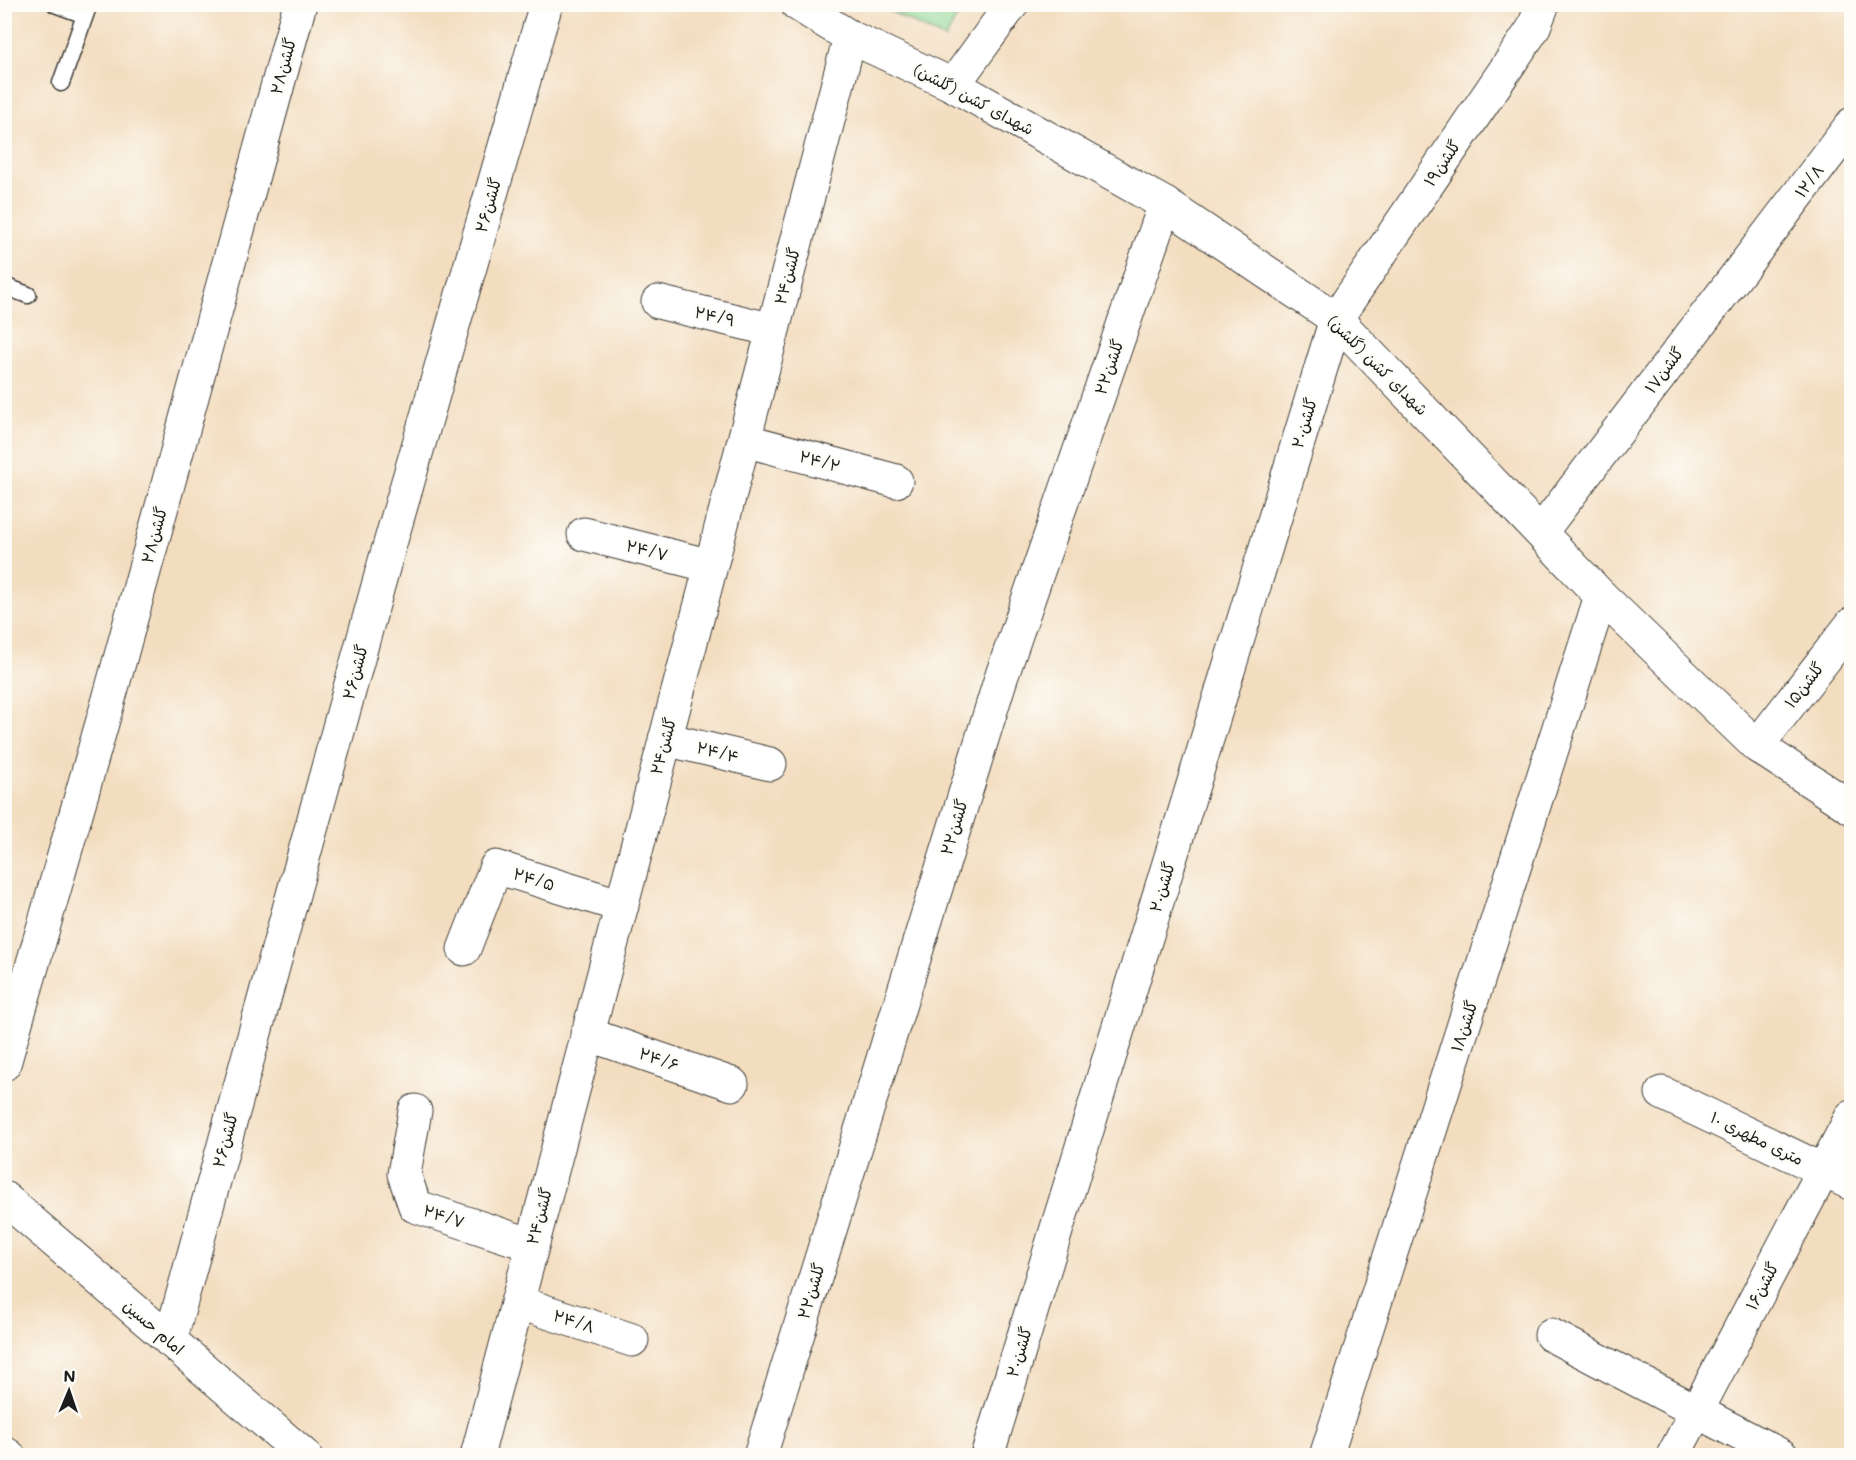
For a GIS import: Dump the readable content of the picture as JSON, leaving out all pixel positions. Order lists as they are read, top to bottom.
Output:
{
  "streets": {
    "street": [
      "گلشن۲۸",
      "شهدای کشن (گلشن)",
      "گلشن۱۹",
      "۱۲/۸",
      "گلشن۲۶",
      "گلشن۲۴",
      "۲۴/۹",
      "گلشن۲۲",
      "گلشن۱۷",
      "گلشن۲۰",
      "۲۴/۲",
      "۲۴/۷",
      "گلشن۱۵",
      "۲۴/۴",
      "۲۴/۵",
      "گلشن۱۸",
      "۲۴/۶",
      "۱۰ متری مطهری",
      "گلشن۱۶",
      "۲۴/۸",
      "امام حسین"
    ]
  },
  "crossings": [
    ["شهدای کشن (گلشن)", "گلشن۱۹"],
    ["شهدای کشن (گلشن)", "گلشن۲۴"],
    ["شهدای کشن (گلشن)", "گلشن۲۲"],
    ["شهدای کشن (گلشن)", "گلشن۱۷"],
    ["شهدای کشن (گلشن)", "گلشن۲۰"],
    ["شهدای کشن (گلشن)", "گلشن۱۵"],
    ["شهدای کشن (گلشن)", "گلشن۱۸"],
    ["گلشن۱۹", "گلشن۲۰"],
    ["۱۲/۸", "گلشن۱۷"],
    ["گلشن۲۶", "امام حسین"],
    ["گلشن۲۴", "۲۴/۹"],
    ["گلشن۲۴", "۲۴/۲"],
    ["گلشن۲۴", "۲۴/۷"],
    ["گلشن۲۴", "۲۴/۴"],
    ["گلشن۲۴", "۲۴/۵"],
    ["گلشن۲۴", "۲۴/۶"],
    ["گلشن۲۴", "۲۴/۸"],
    ["۱۰ متری مطهری", "گلشن۱۶"]
  ],
  "north": "top"
}
